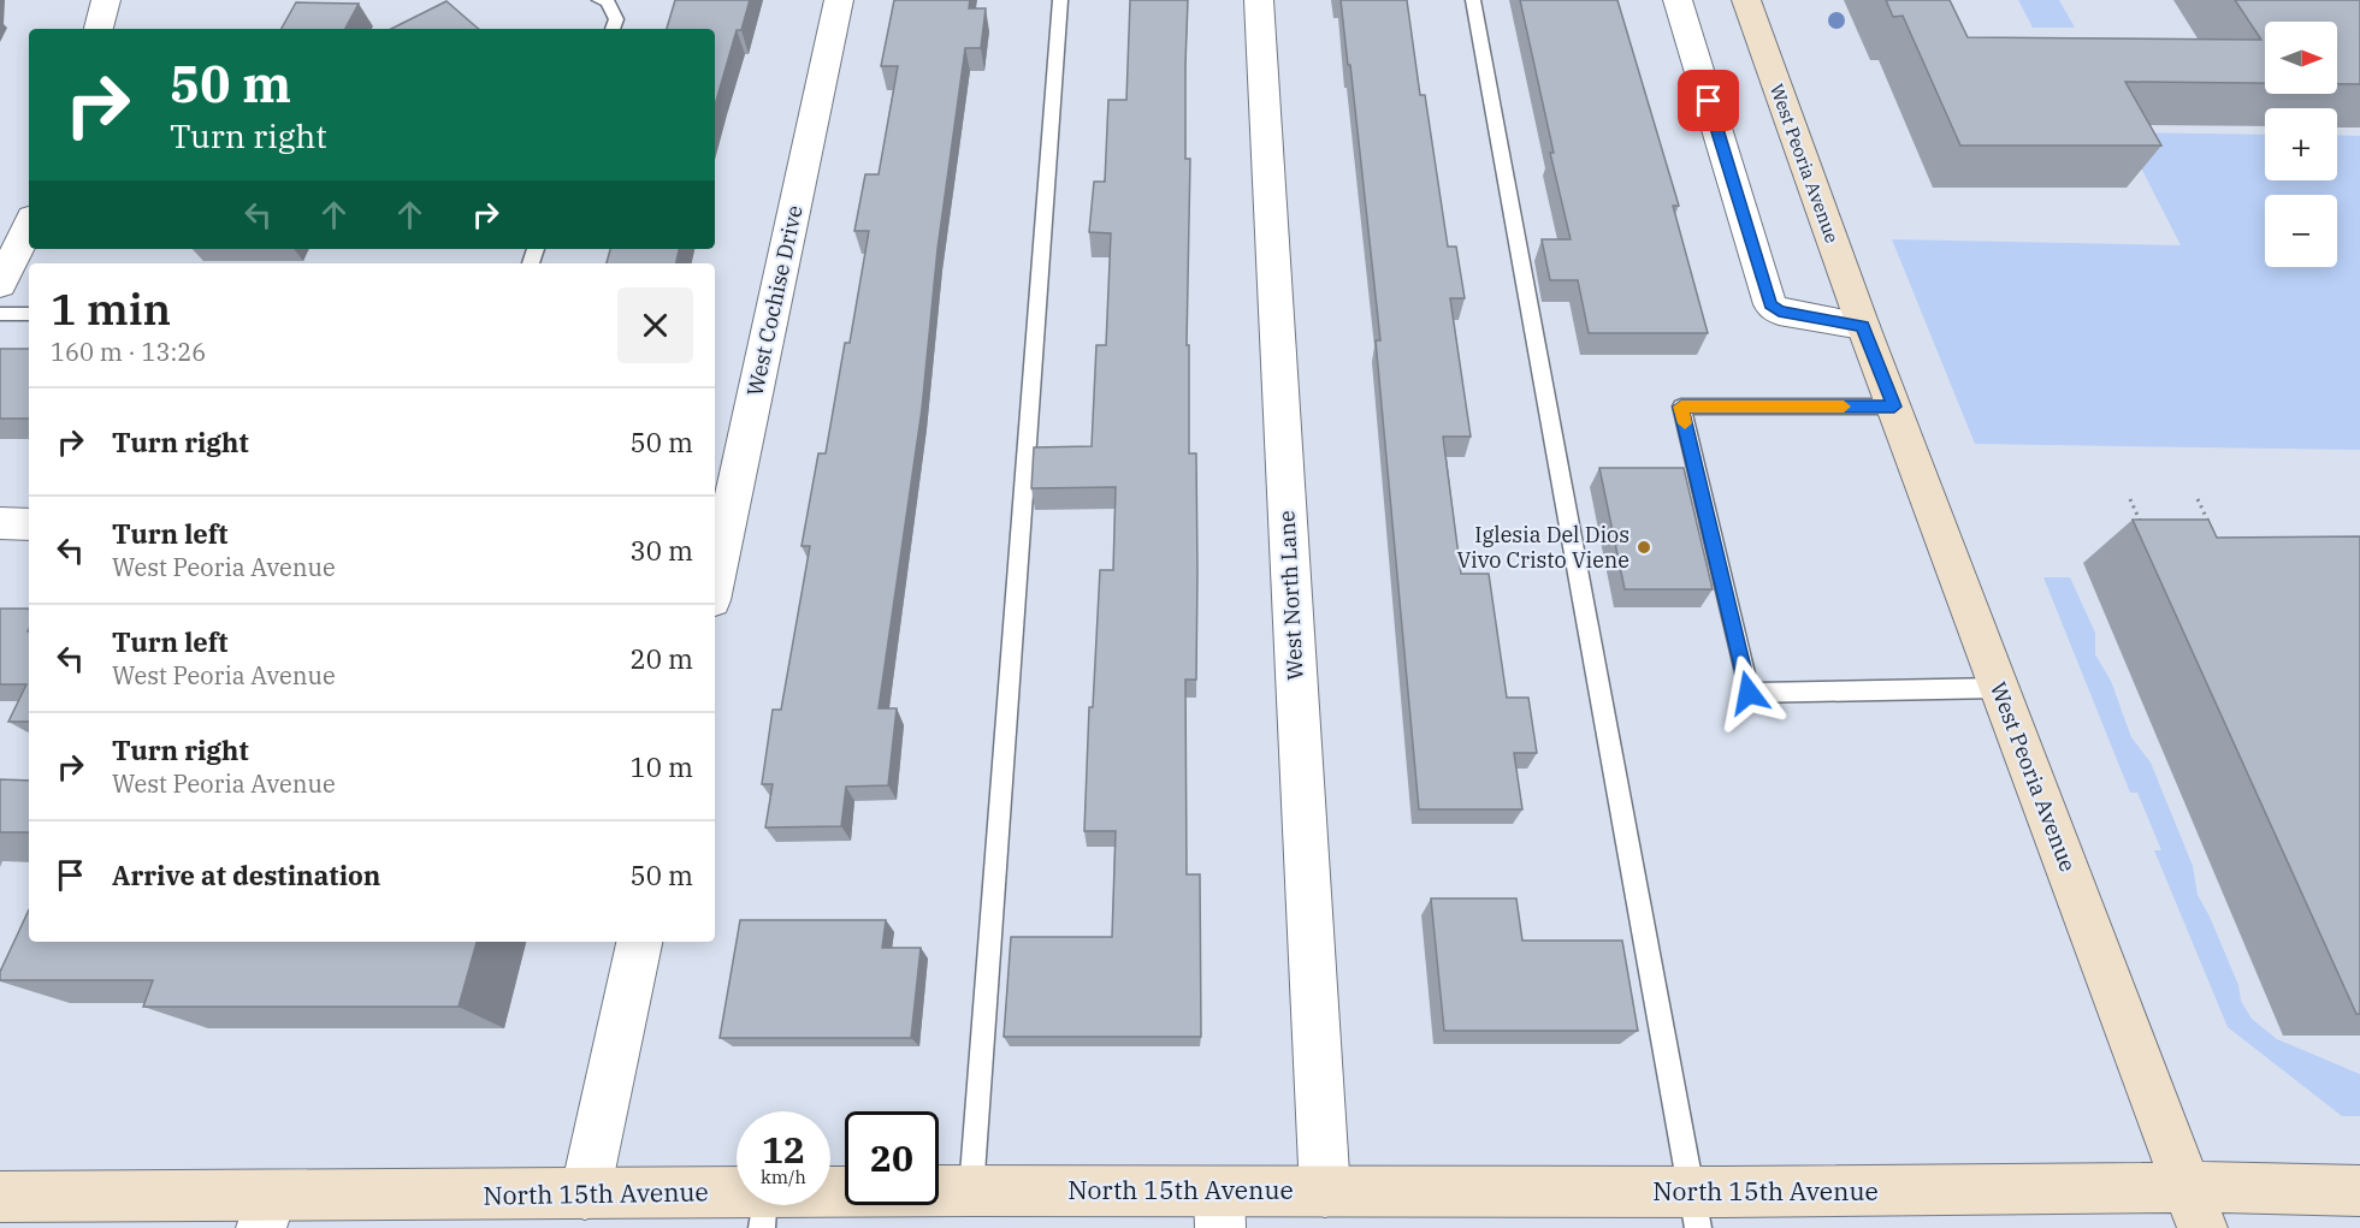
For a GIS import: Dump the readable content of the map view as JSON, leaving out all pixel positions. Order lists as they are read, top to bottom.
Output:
{
  "streets": {
    "street": [
      "West Peoria Avenue",
      "West Cochise Drive",
      "West North Lane",
      "North 15th Avenue"
    ]
  },
  "crossings": [
    ["West Peoria Avenue", "North 15th Avenue"],
    ["West North Lane", "North 15th Avenue"]
  ],
  "places": ["Iglesia Del Dios Vivo Cristo Viene"],
  "north": "right",
  "page": {
    "map_buttons": ["+", "−"],
    "turn": ["50 m", "Turn right"],
    "heading": ["1 min", "160 m · 13:26"],
    "list": [
      {
        "name": "Turn right",
        "value": "50 m"
      },
      {
        "name": "Turn left",
        "note": "West Peoria Avenue",
        "value": "30 m"
      },
      {
        "name": "Turn left",
        "note": "West Peoria Avenue",
        "value": "20 m"
      },
      {
        "name": "Turn right",
        "note": "West Peoria Avenue",
        "value": "10 m"
      },
      {
        "name": "Arrive at destination",
        "value": "50 m"
      }
    ],
    "speed": "12 km/h",
    "limit": "20"
  }
}
